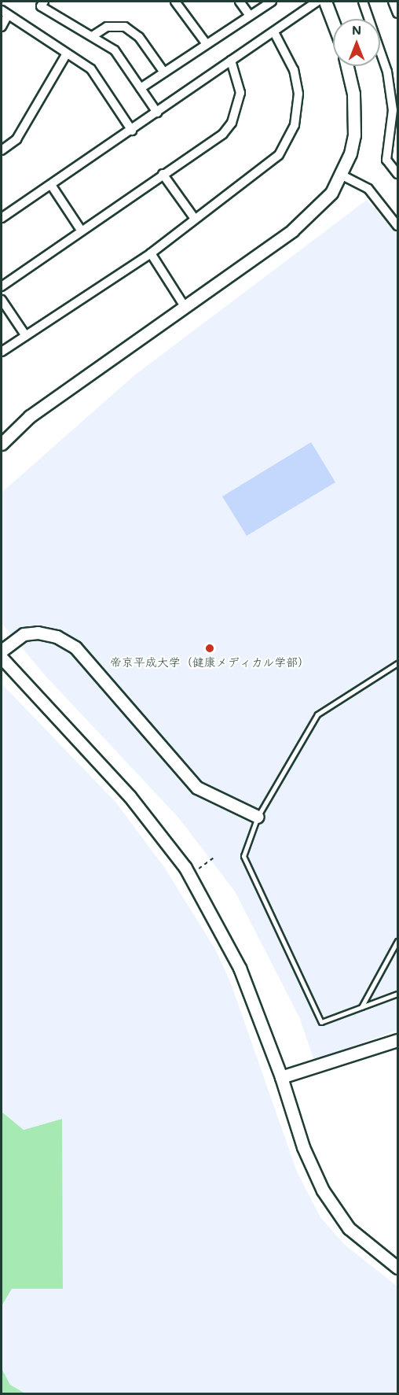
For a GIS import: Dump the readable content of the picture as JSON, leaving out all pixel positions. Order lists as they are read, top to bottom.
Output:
{
  "places": ["帝京平成大学（健康メディカル学部）"],
  "north": "top"
}
